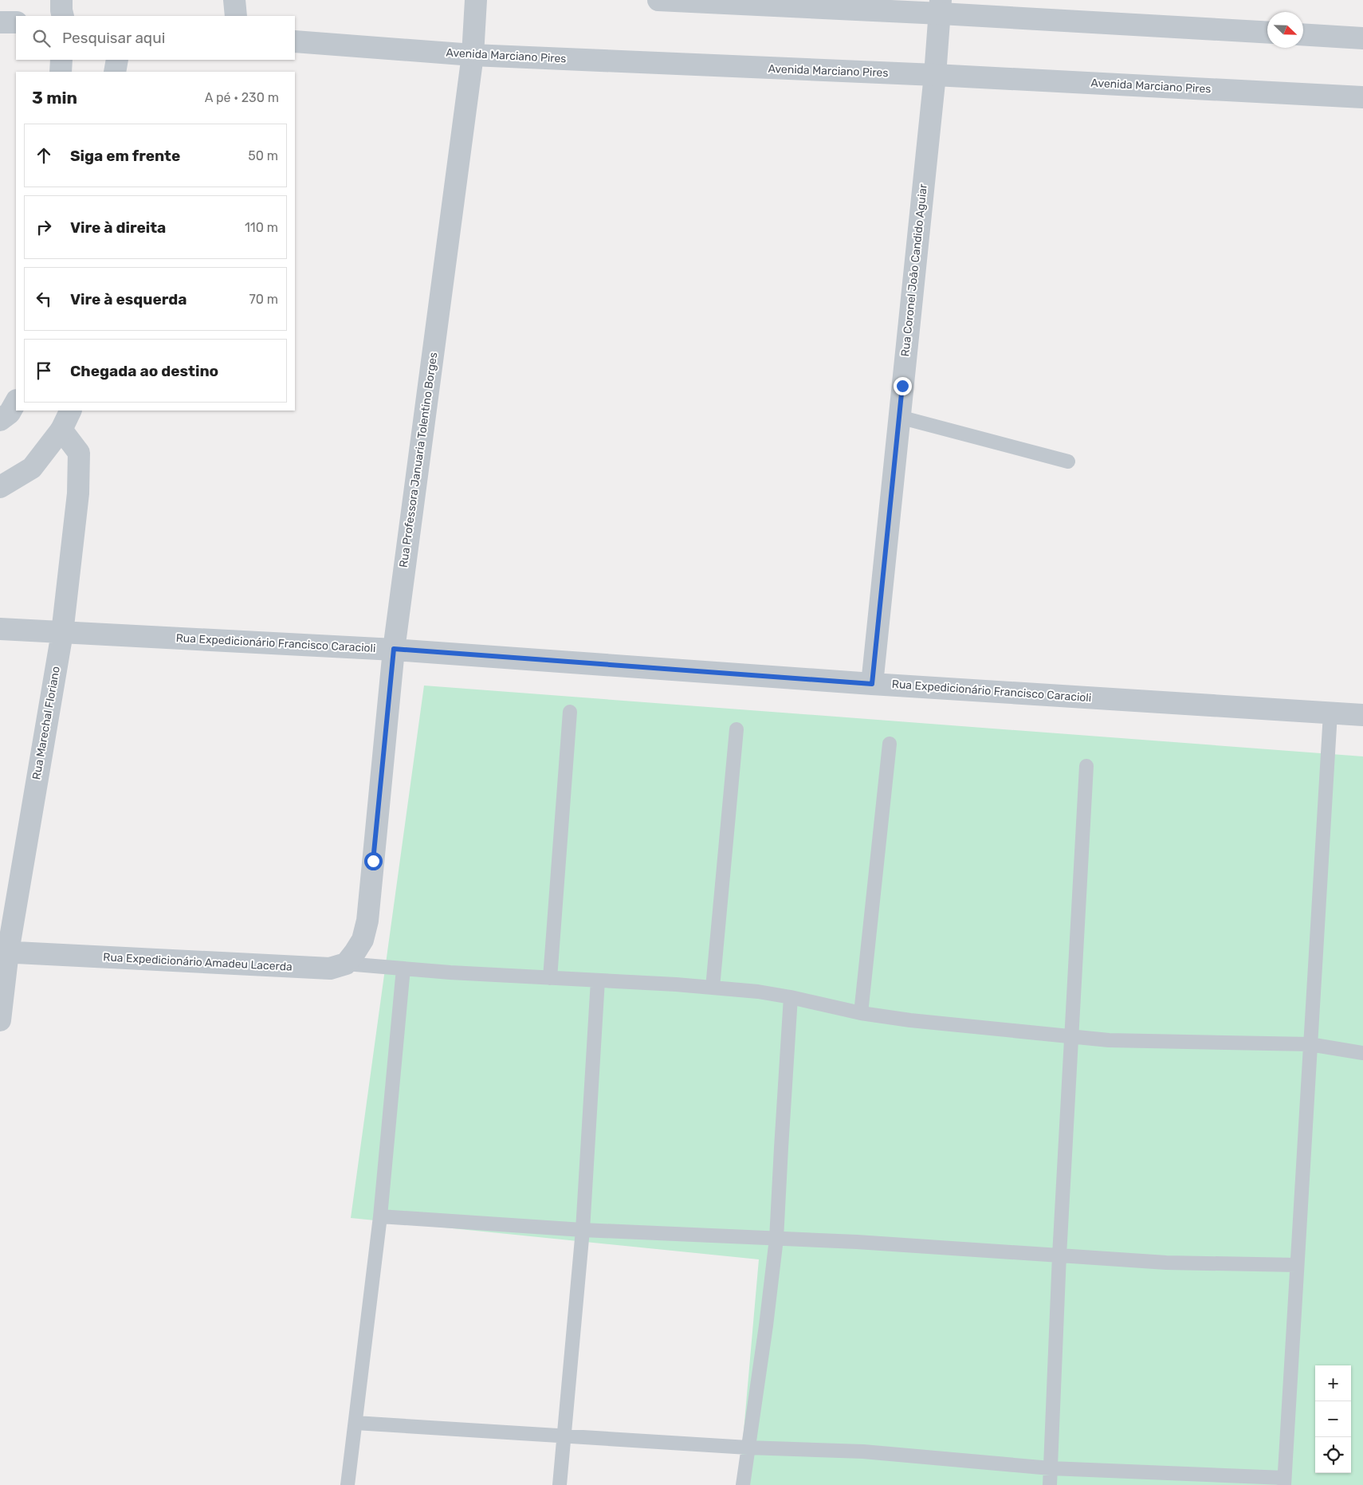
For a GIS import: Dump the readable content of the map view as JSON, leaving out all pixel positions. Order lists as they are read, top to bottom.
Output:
{
  "streets": {
    "street": [
      "Avenida Marciano Pires",
      "Rua Coronel João Candido Aguiar",
      "Rua Professora Januaria Tolentino Borges",
      "Rua Expedicionário Francisco Caracioli",
      "Rua Marechal Floriano",
      "Rua Expedicionário Amadeu Lacerda"
    ]
  },
  "crossings": [
    ["Avenida Marciano Pires", "Rua Coronel João Candido Aguiar"],
    ["Avenida Marciano Pires", "Rua Professora Januaria Tolentino Borges"],
    ["Rua Coronel João Candido Aguiar", "Rua Expedicionário Francisco Caracioli"],
    ["Rua Professora Januaria Tolentino Borges", "Rua Expedicionário Francisco Caracioli"],
    ["Rua Professora Januaria Tolentino Borges", "Rua Expedicionário Amadeu Lacerda"],
    ["Rua Expedicionário Francisco Caracioli", "Rua Marechal Floriano"],
    ["Rua Marechal Floriano", "Rua Expedicionário Amadeu Lacerda"]
  ],
  "north": "bottom right",
  "page": {
    "search": "Pesquisar aqui",
    "heading": ["3 min", "A pé · 230 m"],
    "list": [
      ["Siga em frente", "50 m"],
      ["Vire à direita", "110 m"],
      ["Vire à esquerda", "70 m"],
      "Chegada ao destino"
    ],
    "map_buttons": ["+", "−"]
  }
}
